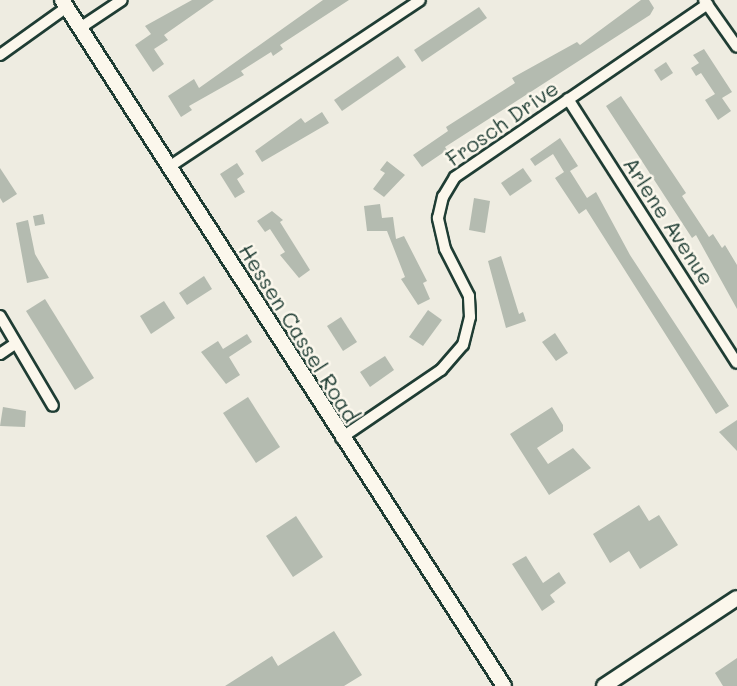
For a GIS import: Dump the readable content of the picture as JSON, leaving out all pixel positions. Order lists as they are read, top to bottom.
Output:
{
  "streets": {
    "main road": ["Hessen Cassel Road"],
    "street": ["Frosch Drive", "Arlene Avenue"]
  },
  "crossings": [
    ["Frosch Drive", "Arlene Avenue"],
    ["Frosch Drive", "Hessen Cassel Road"]
  ]
}
